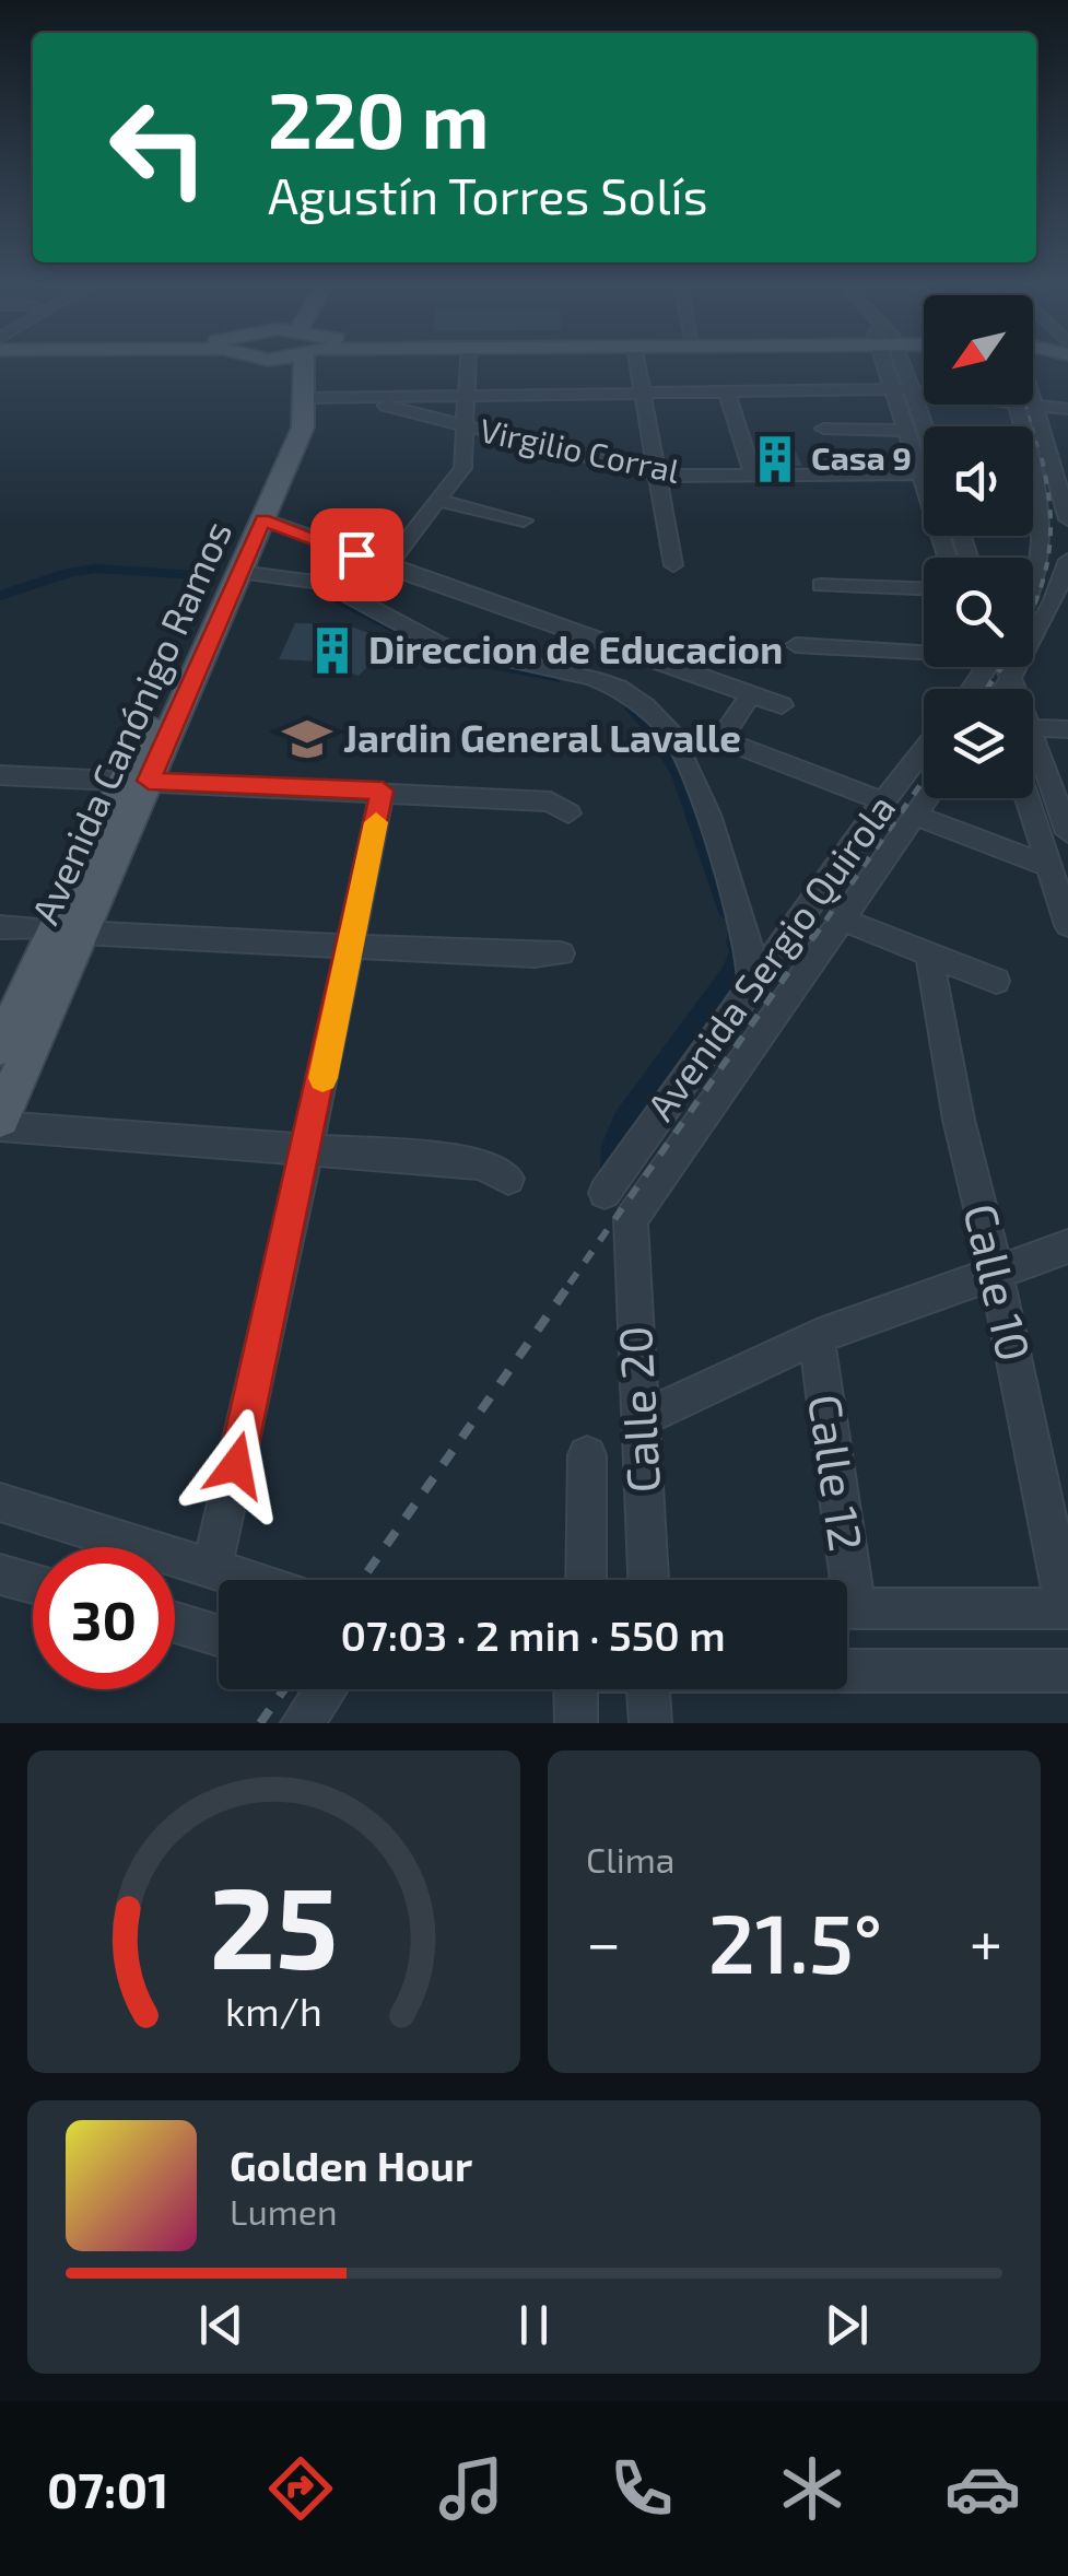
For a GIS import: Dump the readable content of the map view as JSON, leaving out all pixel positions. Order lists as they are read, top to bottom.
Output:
{
  "streets": {
    "main road": ["Avenida Canónigo Ramos"],
    "street": [
      "Virgilio Corral",
      "Avenida Sergio Quirola",
      "Calle 10",
      "Calle 20",
      "Calle 12"
    ]
  },
  "crossings": [
    ["Avenida Sergio Quirola", "Calle 20"]
  ],
  "places": {
    "building": ["Casa 9", "Direccion de Educacion"],
    "school or university": ["Jardin General Lavalle"]
  },
  "north": "bottom left",
  "page": {
    "turn": ["220 m", "Agustín Torres Solís"],
    "limit": "30",
    "trip": "07:03 · 2 min · 550 m",
    "tile": "Clima",
    "heat": ["−", "21.5°", "+"],
    "song": ["Golden Hour", "Lumen"],
    "tabs": "07:01",
    "gauge": ["25", "km/h"]
  }
}
